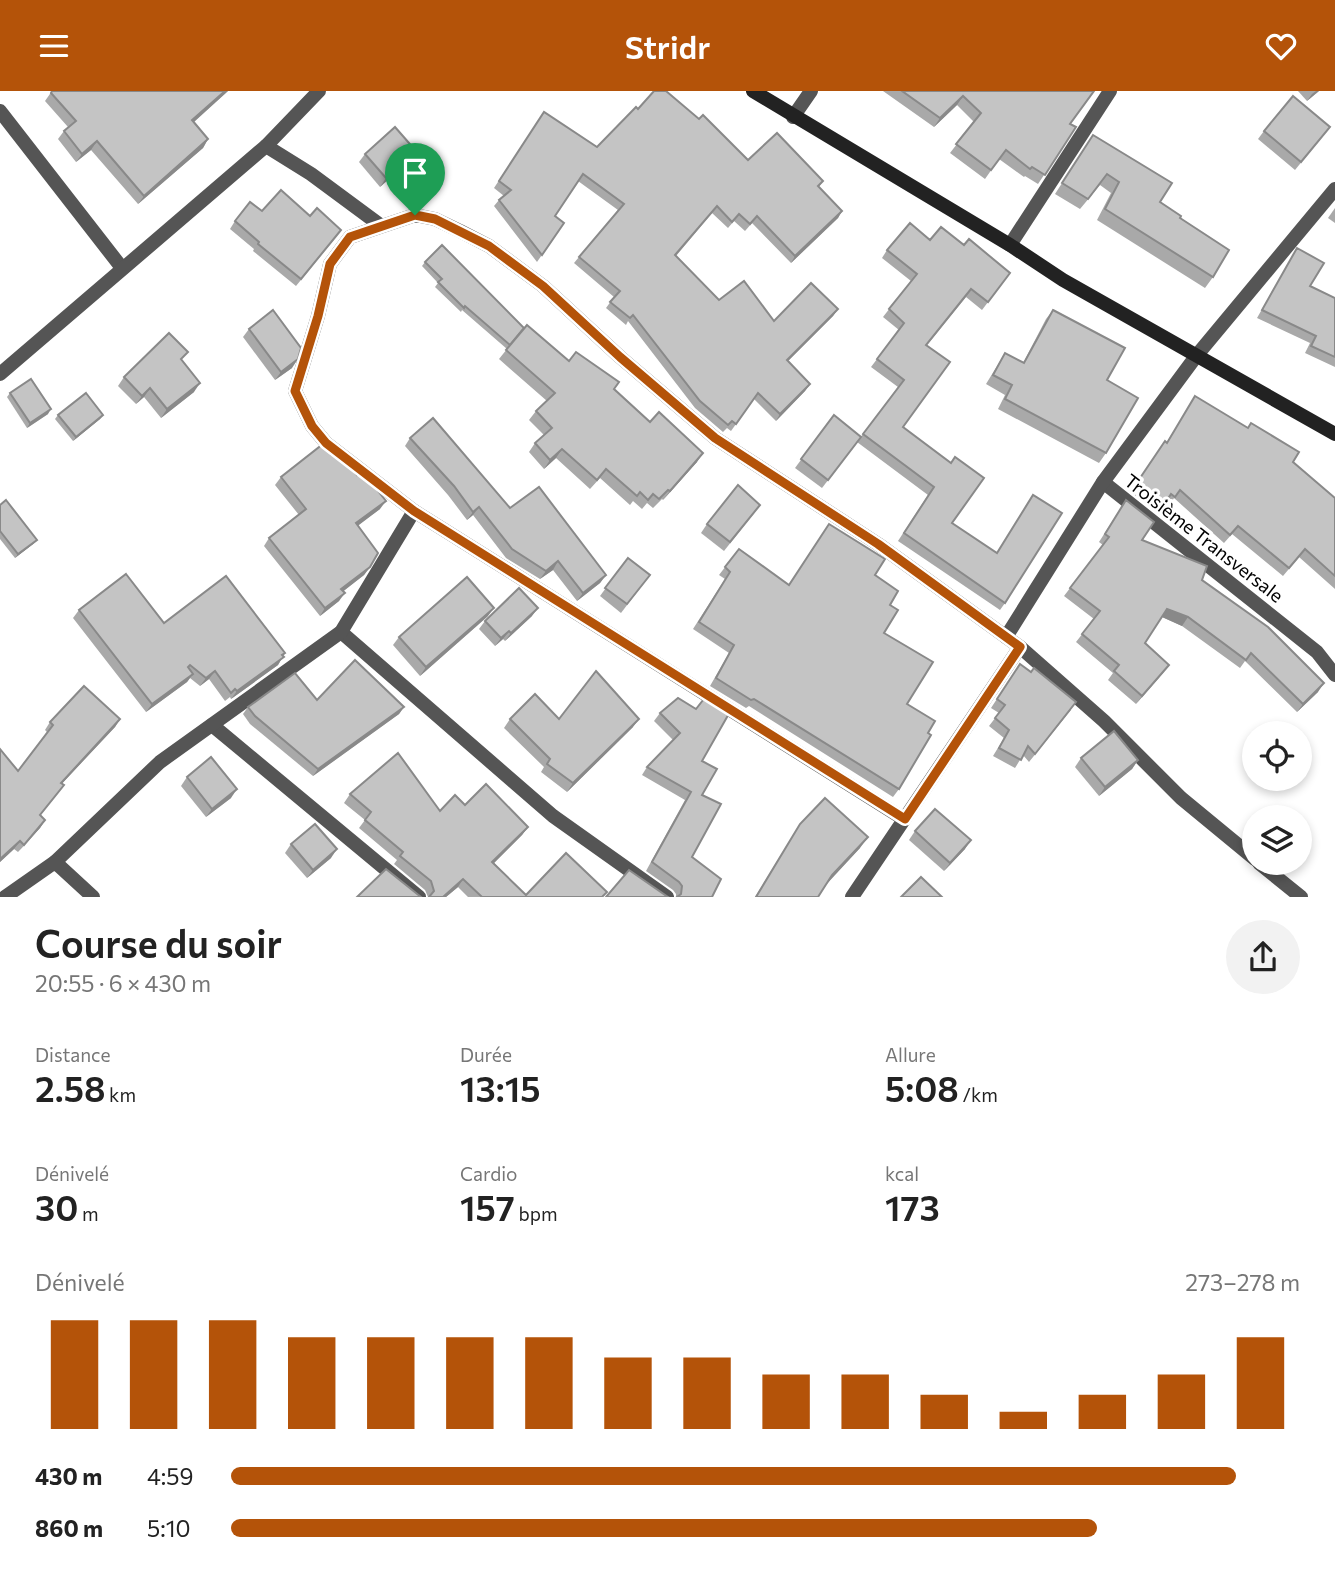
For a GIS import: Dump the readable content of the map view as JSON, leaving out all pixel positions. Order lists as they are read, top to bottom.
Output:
{
  "streets": {
    "street": ["Troisième Transversale"]
  },
  "page": {
    "header": "Stridr",
    "heading": ["Course du soir", "20:55 · 6 × 430 m"],
    "stats": [
      ["Distance", "2.58 km"],
      ["Durée", "13:15"],
      ["Allure", "5:08 /km"],
      ["Dénivelé", "30 m"],
      ["Cardio", "157 bpm"],
      ["kcal", "173"]
    ],
    "chart": ["Dénivelé", "273–278 m"],
    "list": [
      {
        "name": "430 m",
        "note": "4:59"
      },
      {
        "name": "860 m",
        "note": "5:10"
      }
    ]
  }
}
